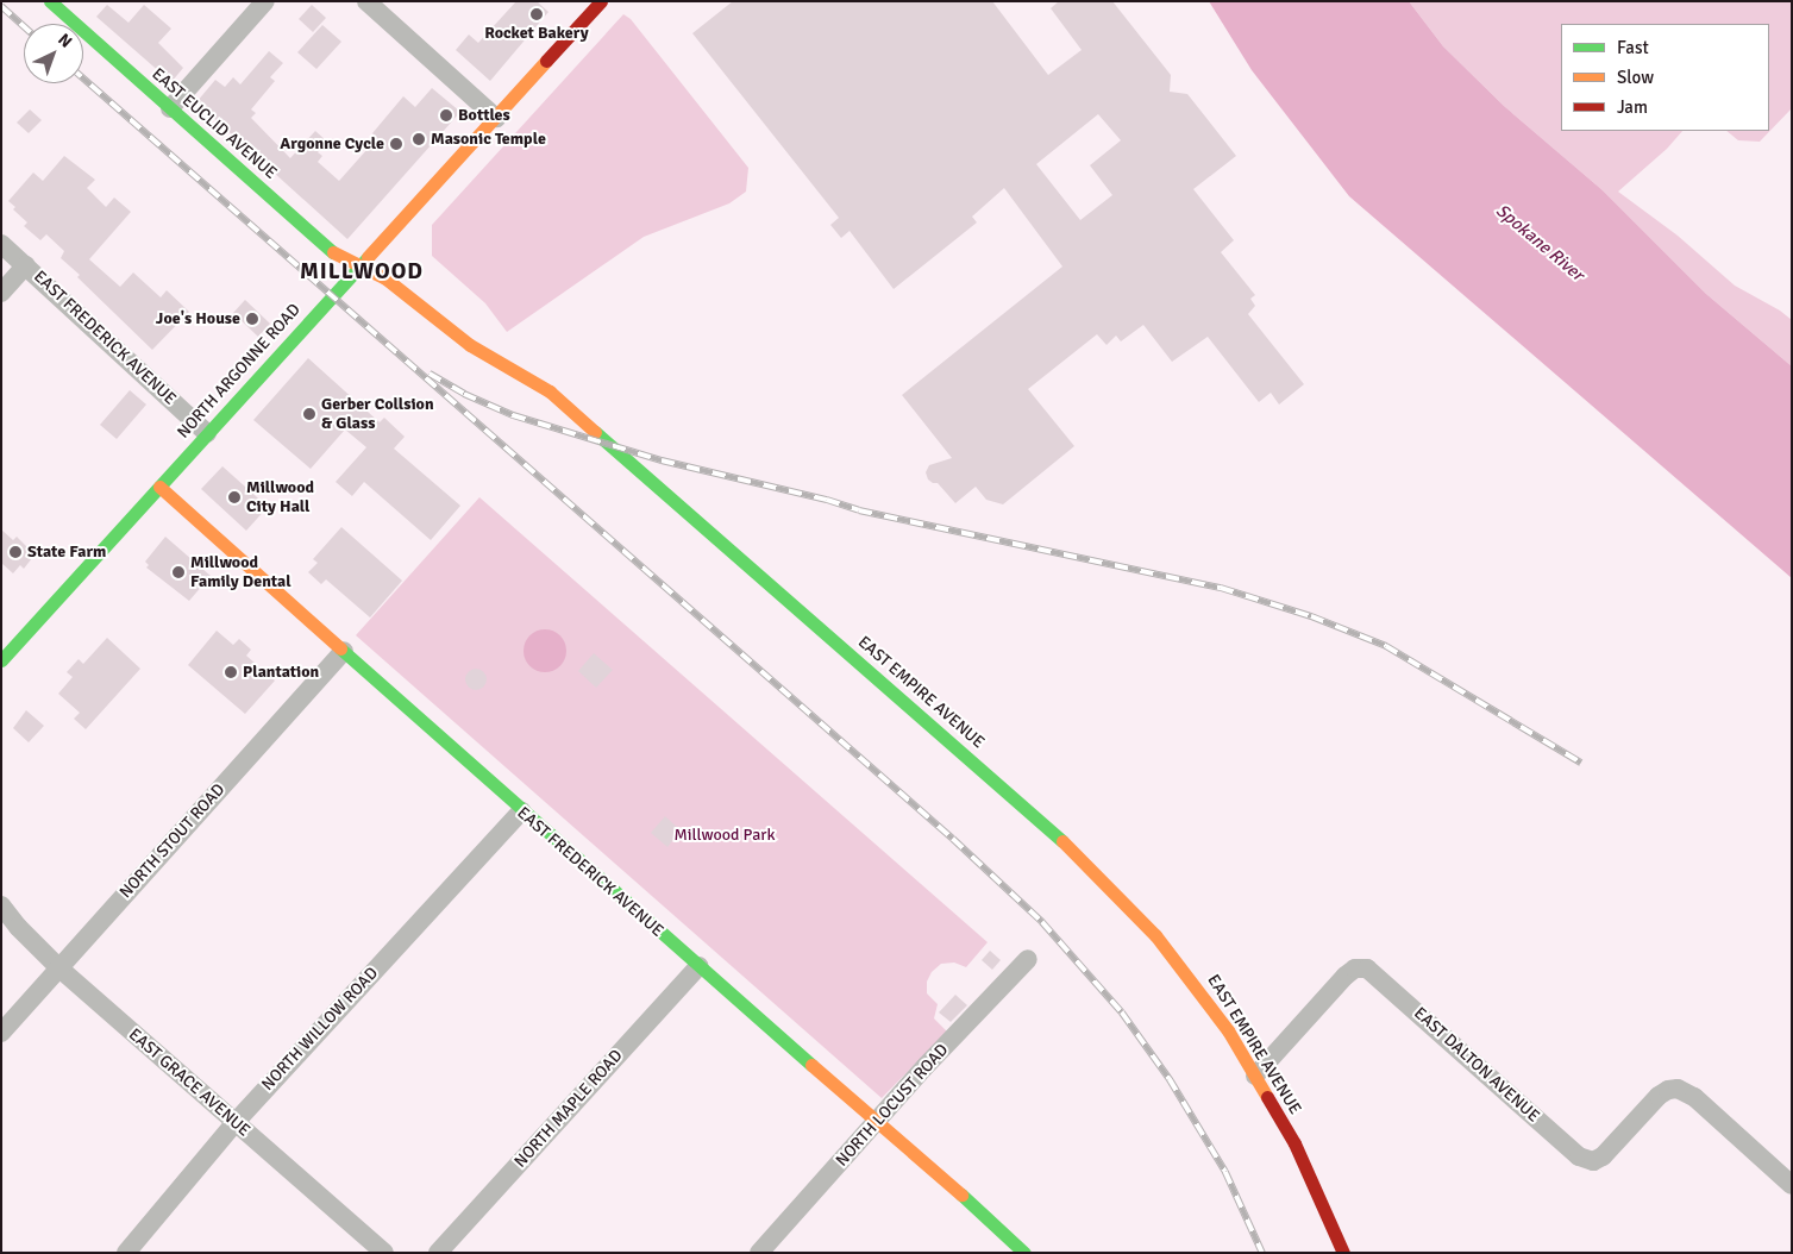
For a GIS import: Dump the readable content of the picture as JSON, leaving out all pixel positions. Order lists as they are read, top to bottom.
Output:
{
  "streets": {
    "street": [
      "EAST EUCLID AVENUE",
      "EAST FREDERICK AVENUE",
      "NORTH ARGONNE ROAD",
      "EAST EMPIRE AVENUE",
      "NORTH STOUT ROAD",
      "NORTH WILLOW ROAD",
      "EAST DALTON AVENUE",
      "EAST GRACE AVENUE",
      "NORTH LOCUST ROAD",
      "NORTH MAPLE ROAD"
    ]
  },
  "crossings": [
    ["EAST EUCLID AVENUE", "NORTH ARGONNE ROAD"],
    ["EAST EUCLID AVENUE", "EAST EMPIRE AVENUE"],
    ["EAST FREDERICK AVENUE", "NORTH ARGONNE ROAD"],
    ["EAST FREDERICK AVENUE", "NORTH STOUT ROAD"],
    ["EAST FREDERICK AVENUE", "NORTH WILLOW ROAD"],
    ["EAST FREDERICK AVENUE", "NORTH LOCUST ROAD"],
    ["EAST FREDERICK AVENUE", "NORTH MAPLE ROAD"],
    ["NORTH ARGONNE ROAD", "EAST EMPIRE AVENUE"],
    ["EAST EMPIRE AVENUE", "EAST DALTON AVENUE"],
    ["NORTH STOUT ROAD", "EAST GRACE AVENUE"],
    ["NORTH WILLOW ROAD", "EAST GRACE AVENUE"]
  ],
  "districts": ["MILLWOOD"],
  "water": ["Spokane River"],
  "parks": ["Millwood Park"],
  "places": [
    "Rocket Bakery",
    "Bottles",
    "Masonic Temple",
    "Argonne Cycle",
    "Joe's House",
    "Gerber Collsion & Glass",
    "Millwood City Hall",
    "State Farm",
    "Millwood Family Dental",
    "Plantation"
  ],
  "legend": ["Fast", "Slow", "Jam"],
  "north": "top right"
}
